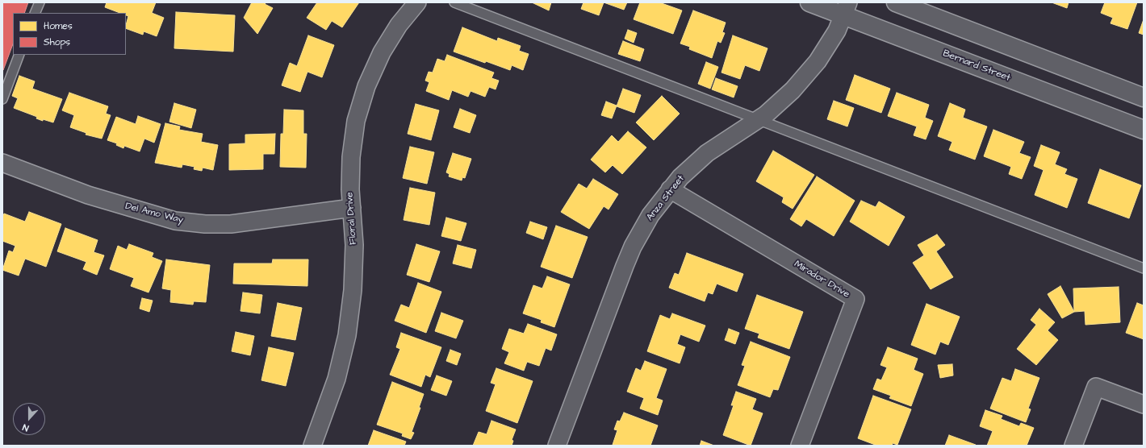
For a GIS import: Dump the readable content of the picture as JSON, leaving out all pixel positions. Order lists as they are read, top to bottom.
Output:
{
  "streets": {
    "street": [
      "Bernard Street",
      "Anza Street",
      "Del Amo Way",
      "Floral Drive",
      "Mirador Drive"
    ]
  },
  "crossings": [
    ["Bernard Street", "Anza Street"],
    ["Anza Street", "Mirador Drive"],
    ["Del Amo Way", "Floral Drive"]
  ],
  "legend": ["Homes", "Shops"],
  "north": "bottom"
}
